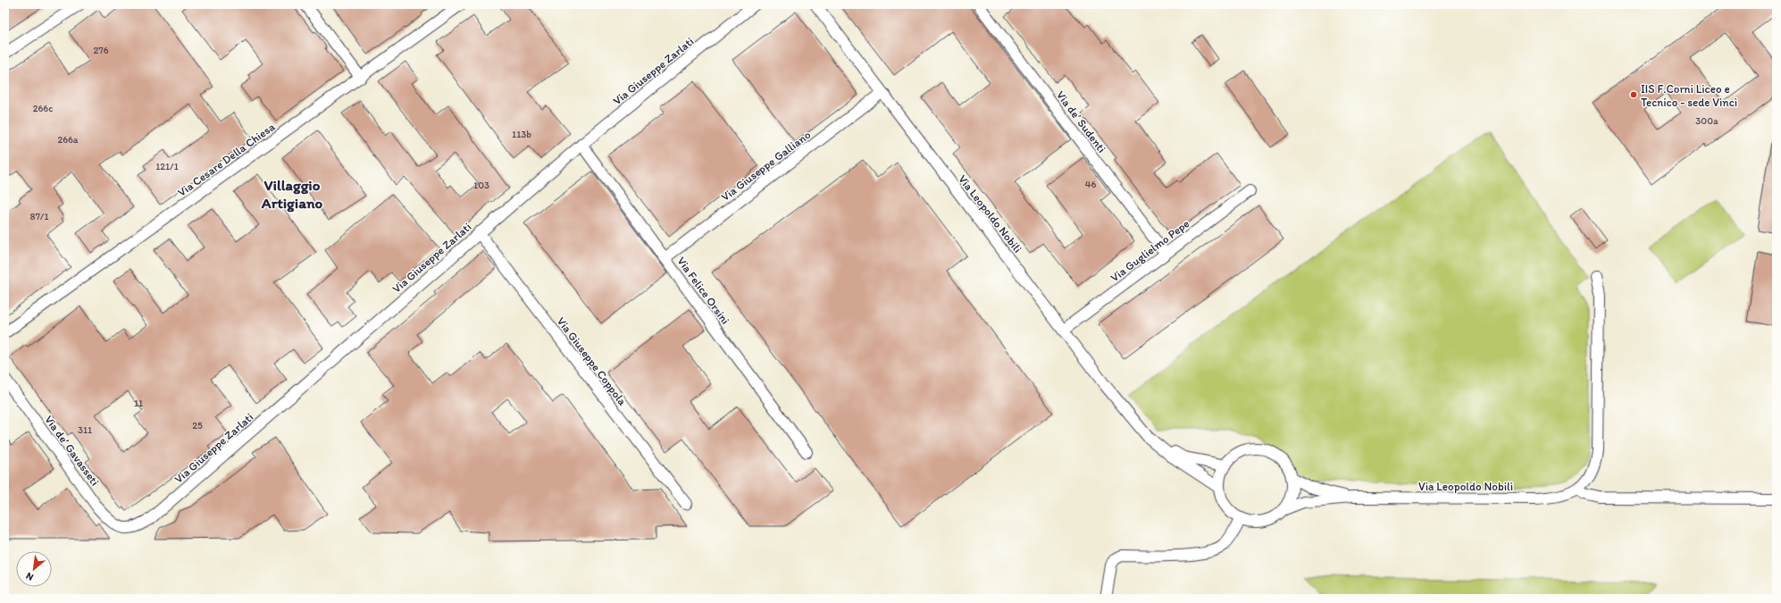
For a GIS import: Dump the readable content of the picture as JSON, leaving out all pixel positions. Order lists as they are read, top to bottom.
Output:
{
  "streets": {
    "street": [
      "Via Giuseppe Zarlati",
      "Via de’ Sudenti",
      "Via Cesare Della Chiesa",
      "Via Giuseppe Galliano",
      "Via Leopoldo Nobili",
      "Via Guglielmo Pepe",
      "Via Felice Orsini",
      "Via Giuseppe Coppola",
      "Via de’ Gavasseti"
    ]
  },
  "crossings": [
    ["Via Giuseppe Zarlati", "Via Felice Orsini"],
    ["Via Giuseppe Zarlati", "Via Giuseppe Coppola"],
    ["Via Giuseppe Zarlati", "Via de’ Gavasseti"],
    ["Via de’ Sudenti", "Via Guglielmo Pepe"],
    ["Via Giuseppe Galliano", "Via Leopoldo Nobili"],
    ["Via Giuseppe Galliano", "Via Felice Orsini"],
    ["Via Leopoldo Nobili", "Via Guglielmo Pepe"]
  ],
  "districts": ["Villaggio Artigiano"],
  "places": ["IIS F.Corni Liceo e Tecnico - sede Vinci"],
  "house_numbers": [
    "276",
    "266c",
    "300a",
    "113b",
    "266a",
    "121/1",
    "46",
    "103",
    "87/1",
    "11",
    "25",
    "311"
  ],
  "north": "bottom left"
}
